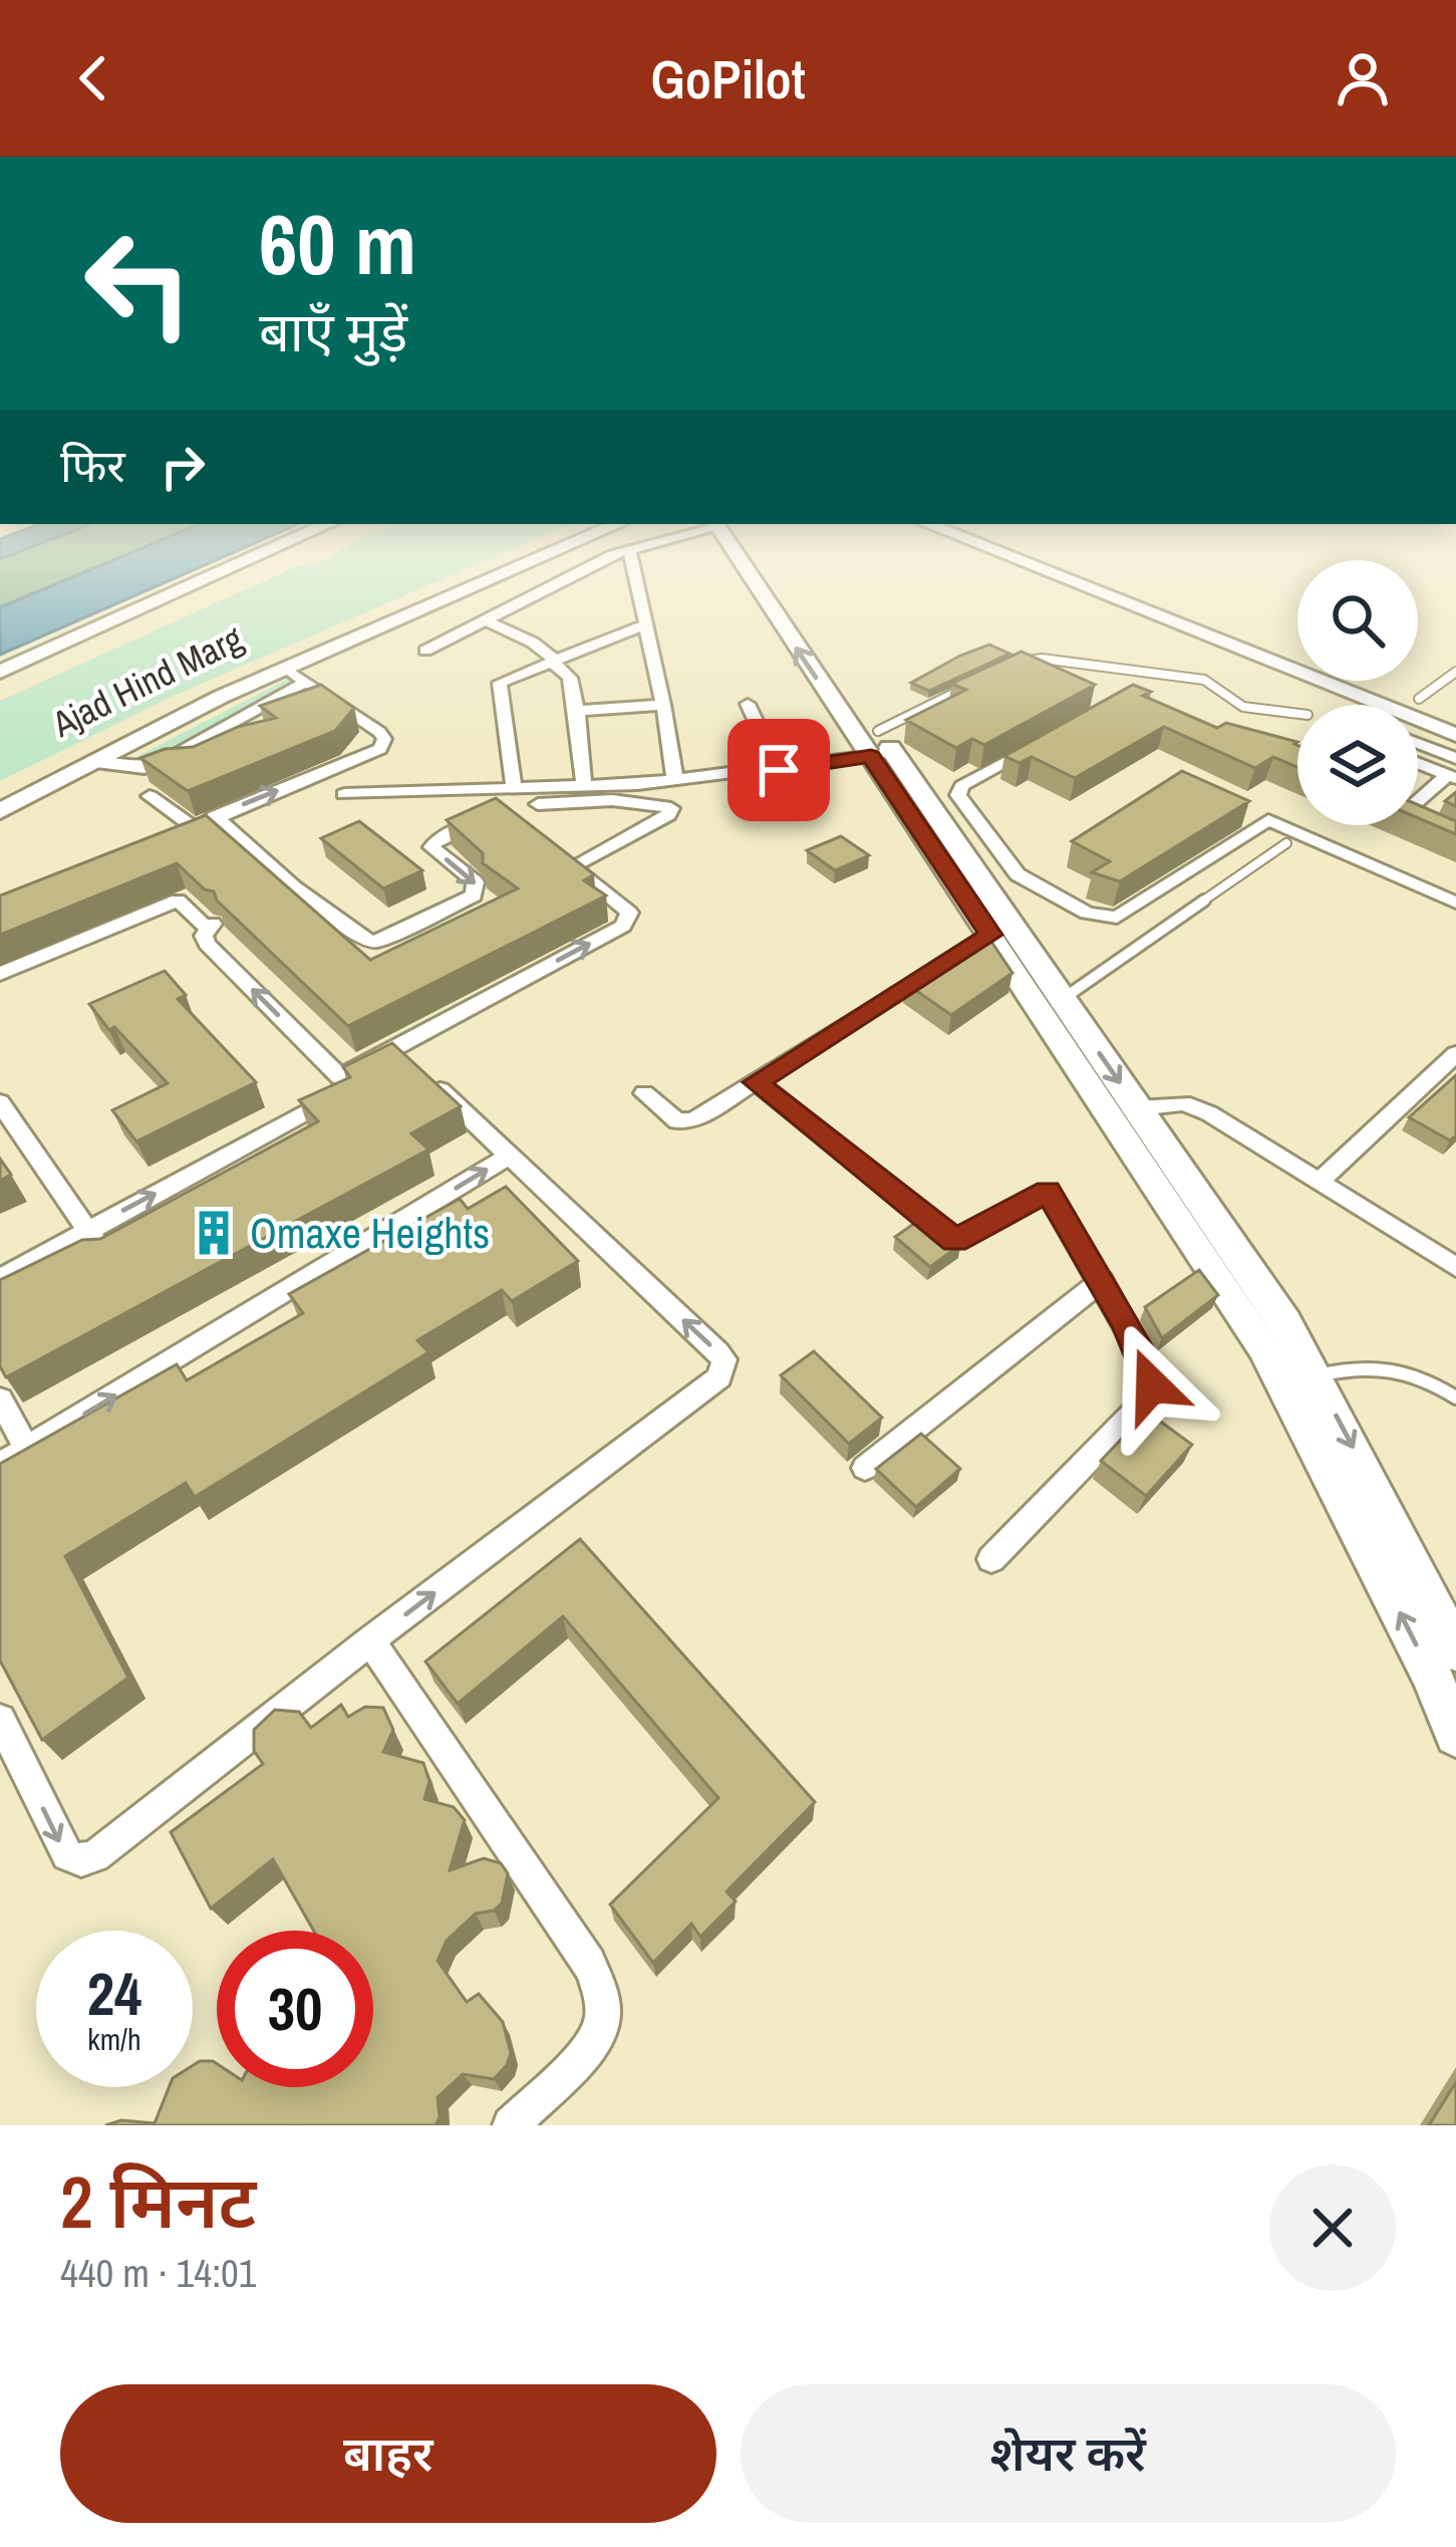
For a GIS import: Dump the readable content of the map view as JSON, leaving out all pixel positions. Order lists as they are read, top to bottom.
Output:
{
  "streets": {
    "street": ["Ajad Hind Marg"]
  },
  "places": {
    "building": ["Omaxe Heights"]
  },
  "page": {
    "header": "GoPilot",
    "turn": ["60 m", "बाएँ मुड़ें"],
    "then": "फिर",
    "speed": "24 km/h",
    "limit": "30",
    "heading": ["2 मिनट", "440 m · 14:01"],
    "buttons": ["बाहर", "शेयर करें"]
  }
}
